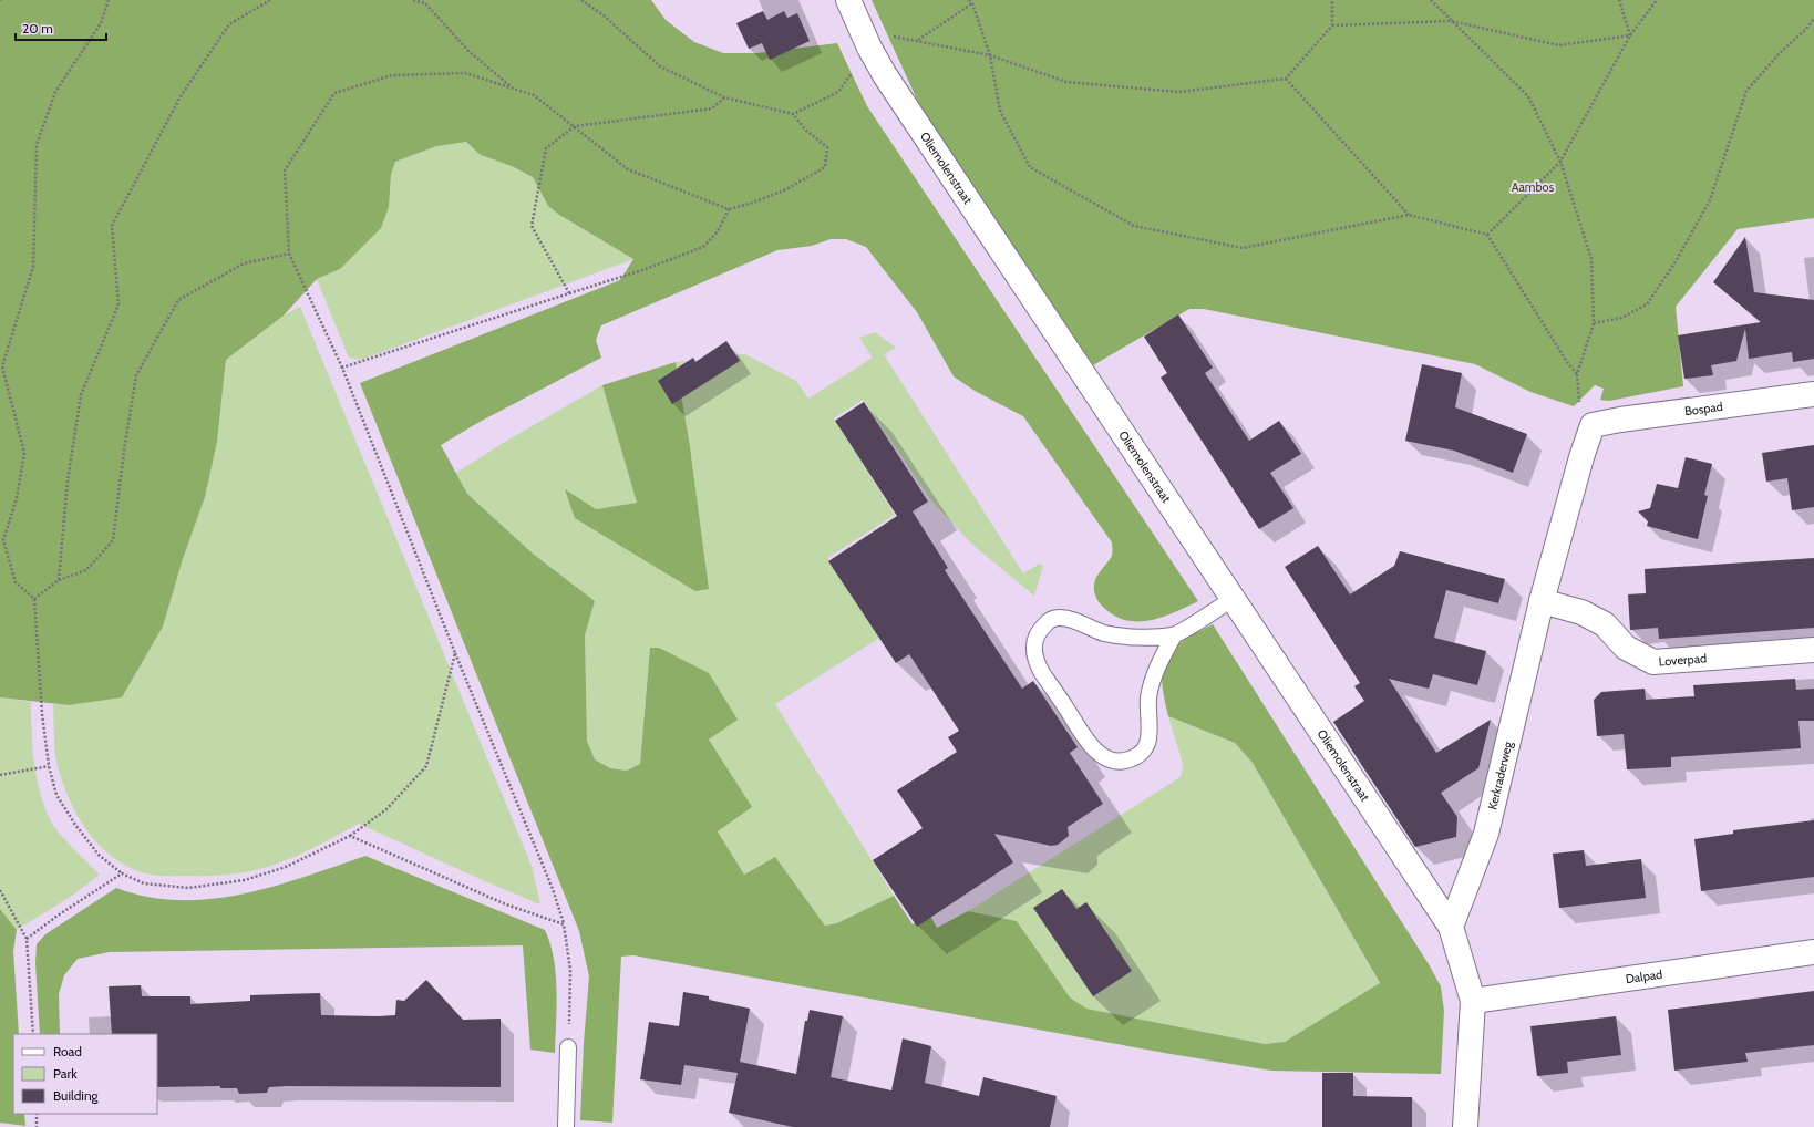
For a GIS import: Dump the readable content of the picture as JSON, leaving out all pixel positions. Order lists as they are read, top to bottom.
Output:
{
  "streets": {
    "street": [
      "Oliemolenstraat",
      "Bospad",
      "Loverpad",
      "Kerkraderweg",
      "Dalpad"
    ]
  },
  "crossings": [
    ["Oliemolenstraat", "Kerkraderweg"],
    ["Bospad", "Kerkraderweg"],
    ["Loverpad", "Kerkraderweg"]
  ],
  "parks": ["Aambos"],
  "legend": ["Road", "Park", "Building"],
  "scale_bar": "20 m"
}
